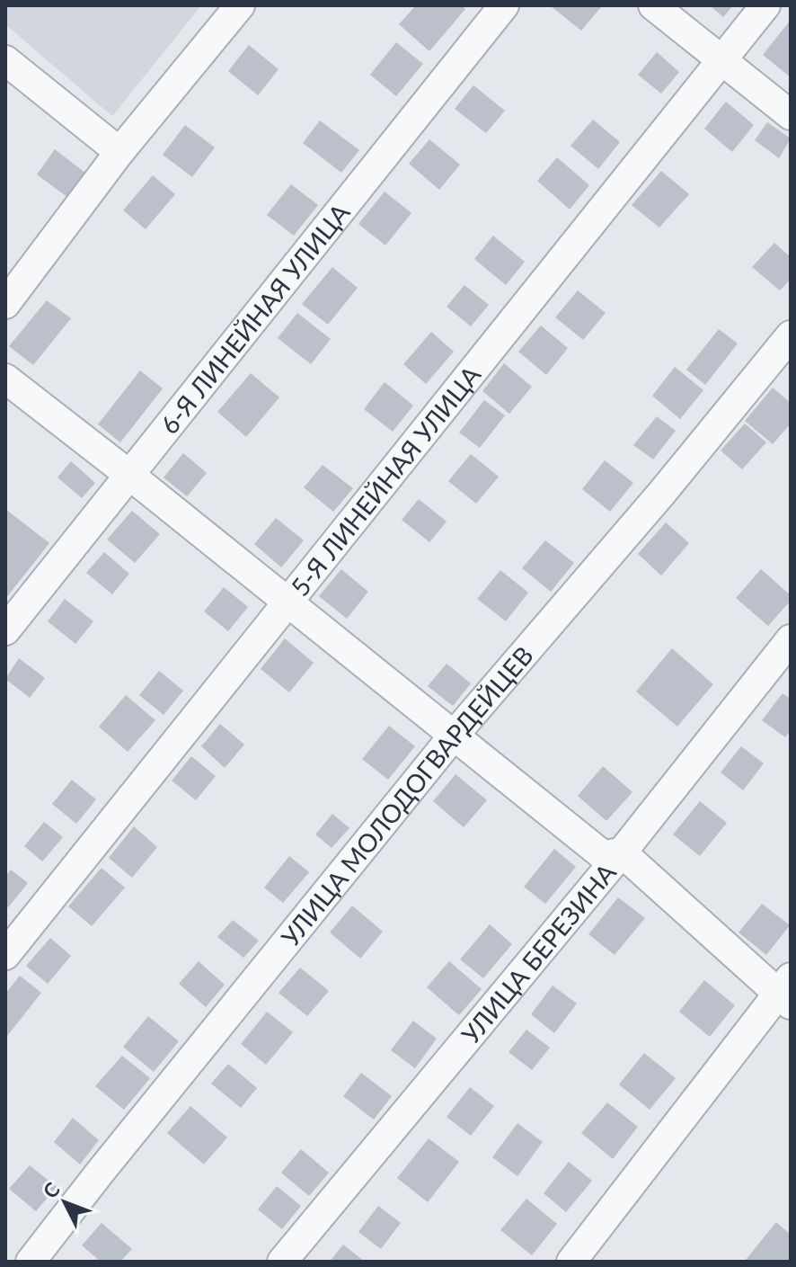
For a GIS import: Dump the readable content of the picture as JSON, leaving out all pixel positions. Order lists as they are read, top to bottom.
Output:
{
  "streets": {
    "street": [
      "6-Я ЛИНЕЙНАЯ УЛИЦА",
      "5-Я ЛИНЕЙНАЯ УЛИЦА",
      "УЛИЦА МОЛОДОГВАРДЕЙЦЕВ",
      "УЛИЦА БЕРЕЗИНА"
    ]
  },
  "north": "top left"
}
